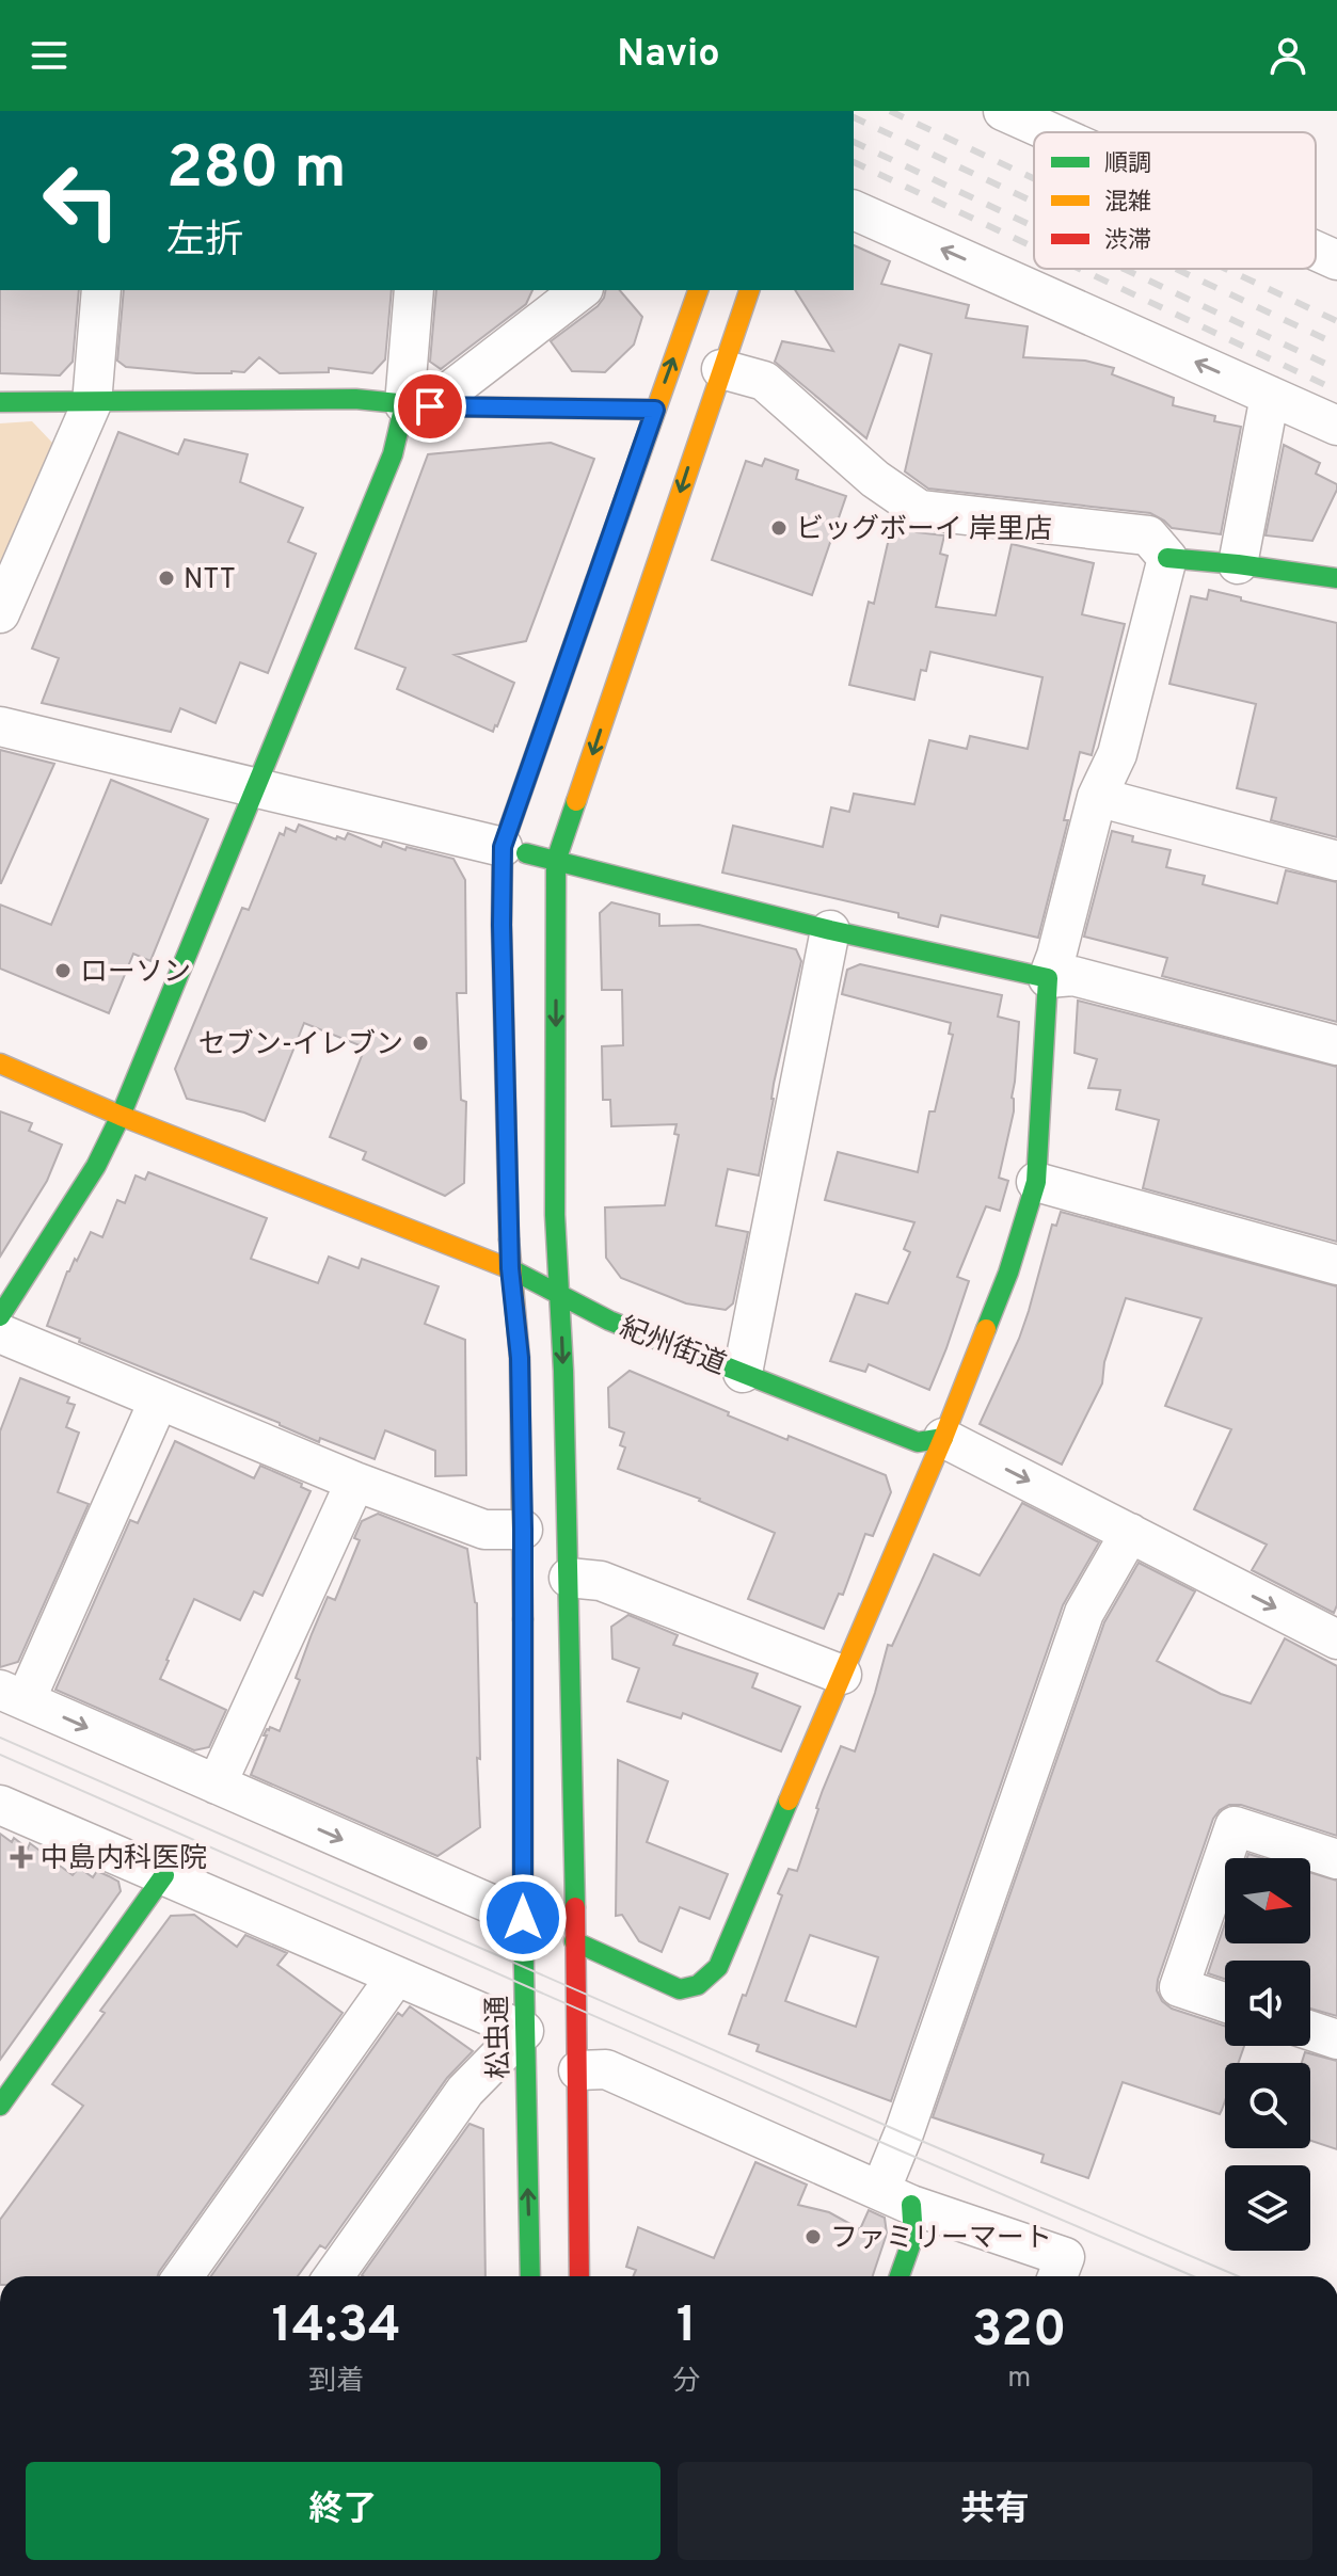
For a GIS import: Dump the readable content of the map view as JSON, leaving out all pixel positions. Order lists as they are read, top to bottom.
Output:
{
  "streets": {
    "street": ["紀州街道", "松虫通"]
  },
  "crossings": [
    ["紀州街道", "松虫通"]
  ],
  "places": {
    "other": [
      "ビッグボーイ 岸里店",
      "NTT",
      "ローソン",
      "セブン-イレブン",
      "ファミリーマート"
    ],
    "health": ["中島内科医院"]
  },
  "legend": ["順調", "混雑", "渋滞"],
  "north": "right",
  "page": {
    "header": "Navio",
    "turn": ["280 m", "左折"],
    "eta": [
      "14:34",
      "到着",
      "1",
      "分",
      "320",
      "m"
    ],
    "buttons": ["終了", "共有"]
  }
}
